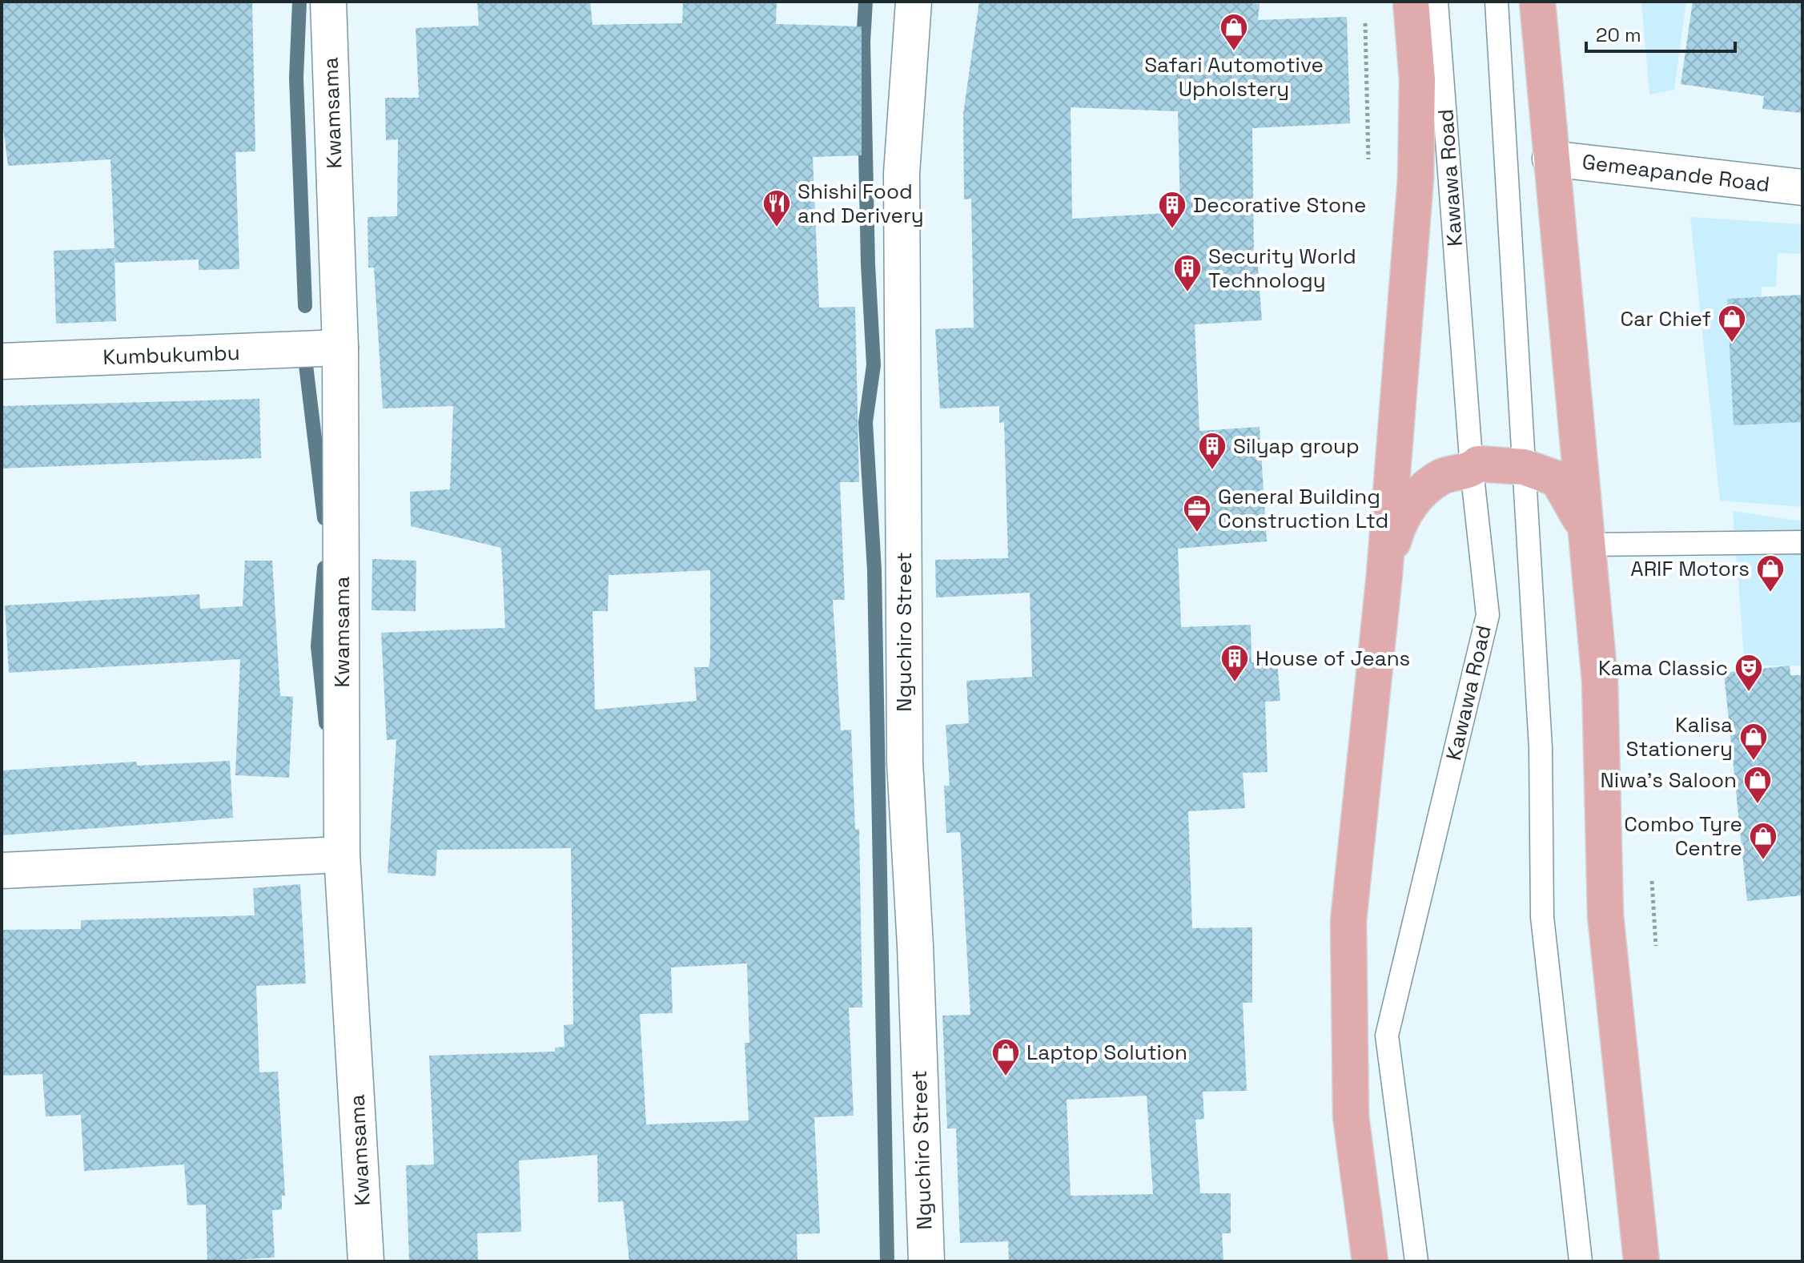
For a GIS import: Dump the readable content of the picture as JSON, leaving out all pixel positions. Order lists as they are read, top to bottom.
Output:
{
  "streets": {
    "main road": ["Kawawa Road"],
    "street": [
      "Kwamsama",
      "Gemeapande Road",
      "Kumbukumbu",
      "Nguchiro Street"
    ]
  },
  "crossings": [
    ["Kwamsama", "Kumbukumbu"]
  ],
  "places": {
    "shop": [
      "Safari Automotive Upholstery",
      "Car Chief",
      "ARIF Motors",
      "Kalisa Stationery",
      "Niwa's Saloon",
      "Combo Tyre Centre",
      "Laptop Solution"
    ],
    "restaurant": ["Shishi Food and Derivery"],
    "building": [
      "Decorative Stone",
      "Security World Technology",
      "Silyap group",
      "House of Jeans"
    ],
    "office": ["General Building Construction Ltd"],
    "theatre": ["Kama Classic"]
  },
  "scale_bar": "20 m"
}
